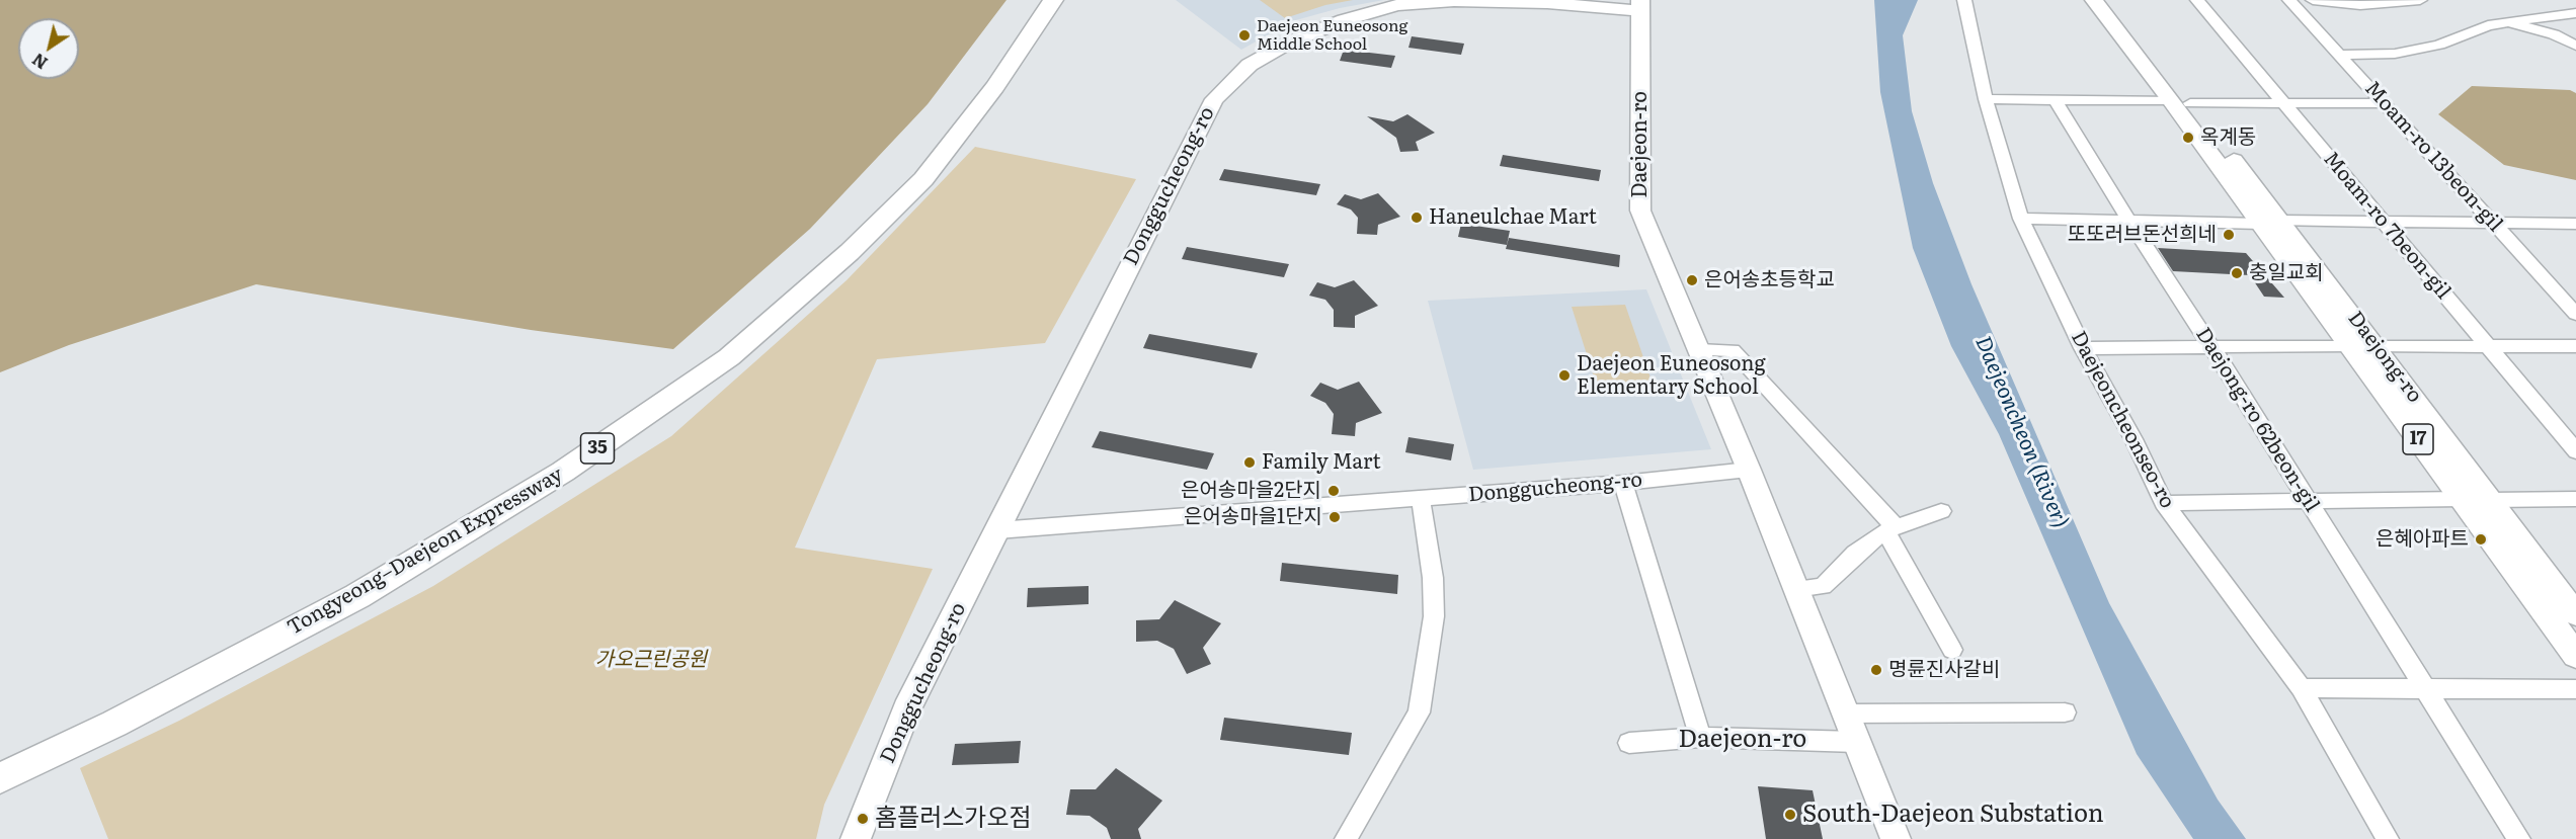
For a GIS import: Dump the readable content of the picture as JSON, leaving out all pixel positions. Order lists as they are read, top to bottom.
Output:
{
  "streets": {
    "highway": ["35", "Tongyeong–Daejeon Expressway"],
    "main road": [
      "Daejeon-ro",
      "Donggucheong-ro",
      "Daejong-ro",
      "17"
    ],
    "street": [
      "Moam-ro 13beon-gil",
      "Moam-ro 7beon-gil",
      "Daejeoncheonseo-ro",
      "Daejong-ro 62beon-gil"
    ]
  },
  "crossings": [
    ["Daejeon-ro", "Donggucheong-ro"],
    ["Daejong-ro", "Daejeoncheonseo-ro"],
    ["Daejong-ro", "Daejong-ro 62beon-gil"]
  ],
  "water": ["Daejeoncheon (River)"],
  "parks": ["가오근린공원"],
  "places": [
    "Daejeon Euneosong Middle School",
    "옥계동",
    "Haneulchae Mart",
    "또또러브돈선희네",
    "충일교회",
    "은어송초등학교",
    "Daejeon Euneosong Elementary School",
    "Family Mart",
    "은어송마을2단지",
    "은어송마을1단지",
    "은혜아파트",
    "명륜진사갈비",
    "South-Daejeon Substation",
    "홈플러스가오점"
  ],
  "north": "bottom left"
}
